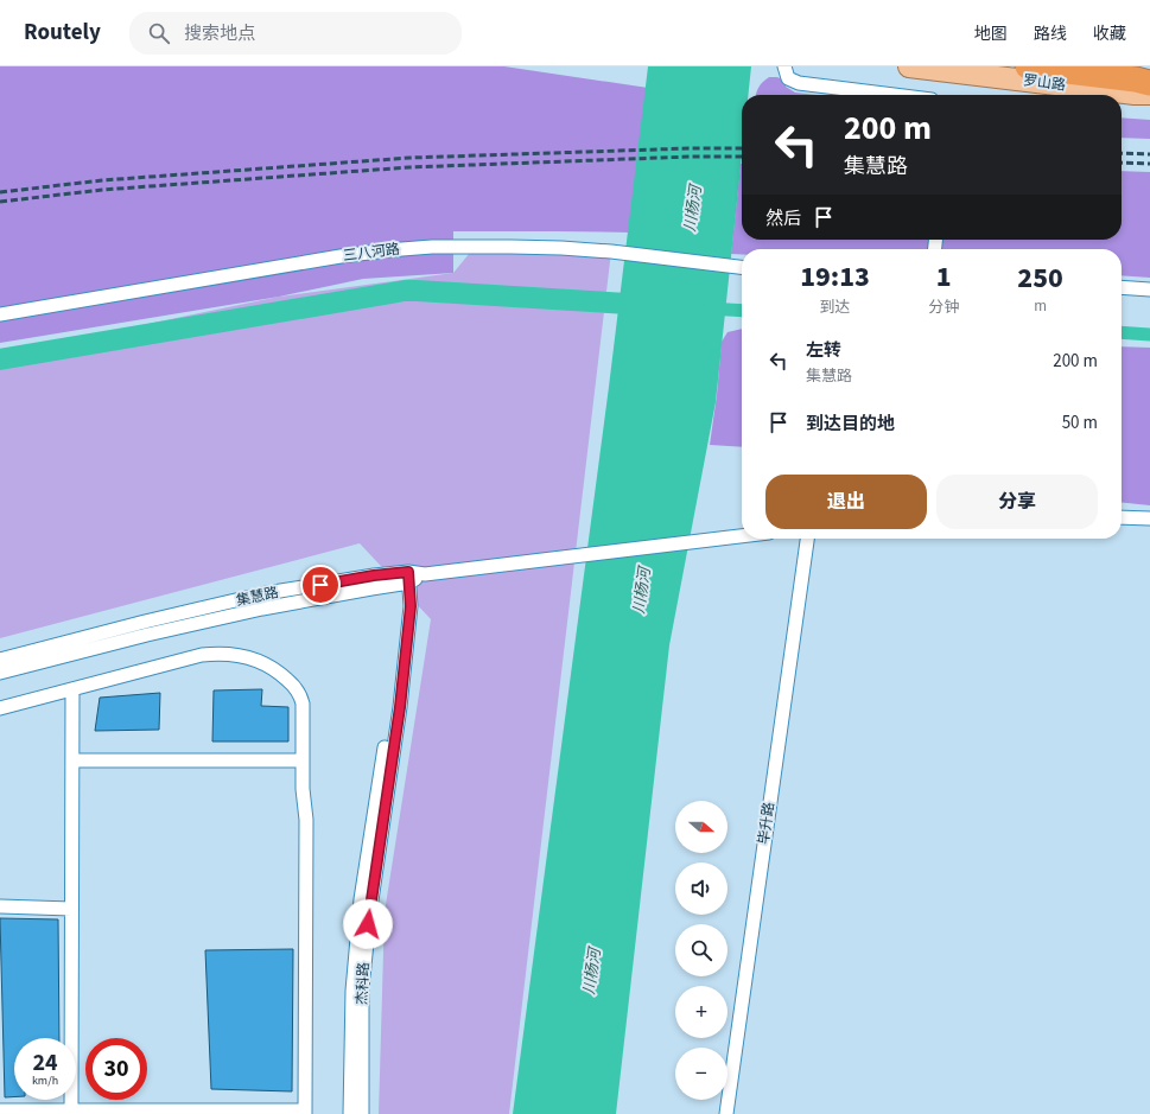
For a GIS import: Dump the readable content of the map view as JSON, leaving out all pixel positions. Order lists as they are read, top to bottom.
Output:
{
  "streets": {
    "main road": ["罗山路"],
    "street": [
      "三八河路",
      "集慧路",
      "毕升路",
      "杰科路"
    ]
  },
  "crossings": [
    ["集慧路", "杰科路"]
  ],
  "water": ["川杨河"],
  "north": "right",
  "page": {
    "header": "Routely",
    "search": "搜索地点",
    "nav": ["地图", "路线", "收藏"],
    "turn": ["200 m", "集慧路"],
    "then": "然后",
    "eta": [
      "19:13",
      "到达",
      "1",
      "分钟",
      "250",
      "m"
    ],
    "list": [
      {
        "name": "左转",
        "note": "集慧路",
        "value": "200 m"
      },
      {
        "name": "到达目的地",
        "value": "50 m"
      }
    ],
    "buttons": ["退出", "分享"],
    "map_buttons": ["+", "−"],
    "speed": "24 km/h",
    "limit": "30"
  }
}
